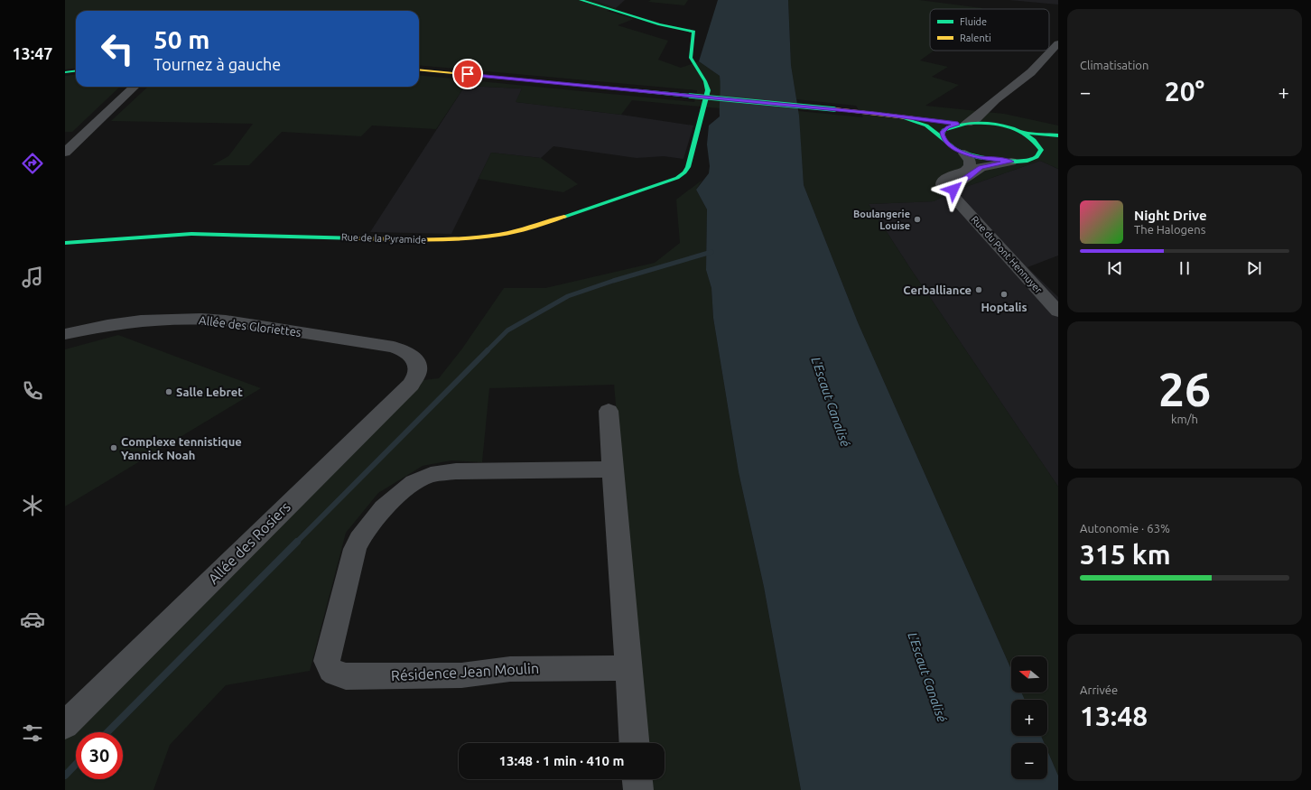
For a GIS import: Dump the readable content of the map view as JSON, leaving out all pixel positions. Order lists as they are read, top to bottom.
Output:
{
  "streets": {
    "street": [
      "Rue de la Pyramide",
      "Rue du Pont Hennuyer",
      "Allée des Gloriettes",
      "Allée des Rosiers",
      "Résidence Jean Moulin"
    ]
  },
  "crossings": [
    ["Allée des Gloriettes", "Allée des Rosiers"]
  ],
  "water": ["L'Escaut Canalisé"],
  "places": [
    "Boulangerie Louise",
    "Cerballiance",
    "Hoptalis",
    "Salle Lebret",
    "Complexe tennistique Yannick Noah"
  ],
  "legend": ["Fluide", "Ralenti"],
  "north": "left",
  "page": {
    "tabs": "13:47",
    "tile": [
      "Climatisation",
      ["26", "km/h"],
      ["Autonomie · 63%", "315 km"],
      ["Arrivée", "13:48"]
    ],
    "turn": ["50 m", "Tournez à gauche"],
    "heat": ["−", "20°", "+"],
    "song": ["Night Drive", "The Halogens"],
    "map_buttons": ["+", "−"],
    "limit": "30",
    "trip": "13:48 · 1 min · 410 m"
  }
}
